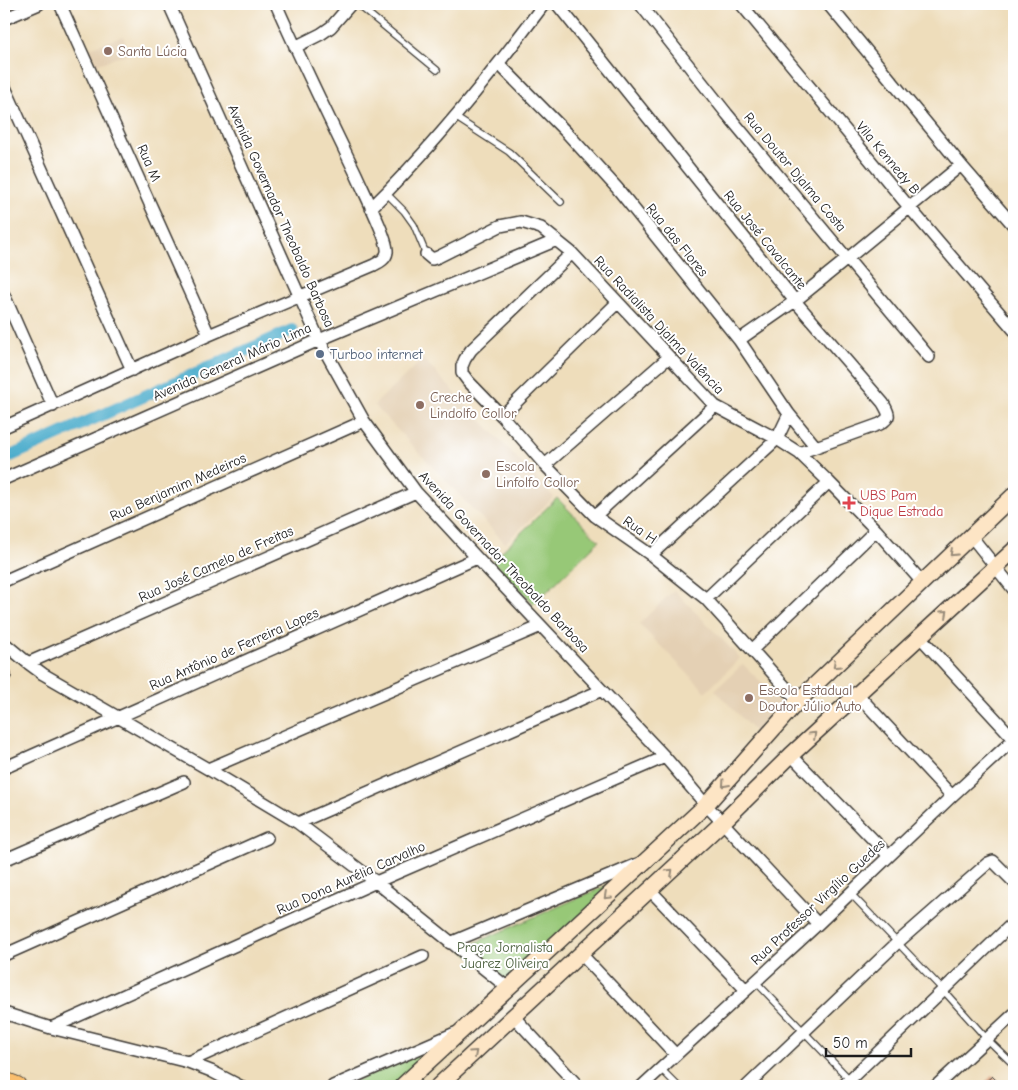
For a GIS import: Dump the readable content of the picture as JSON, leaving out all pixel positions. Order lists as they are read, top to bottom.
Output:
{
  "streets": {
    "street": [
      "Vila Kennedy B",
      "Rua M",
      "Rua Doutor Djalma Costa",
      "Avenida Governador Theobaldo Barbosa",
      "Rua das Flores",
      "Rua José Cavalcante",
      "Rua Radialista Djalma Valência",
      "Avenida General Mário Lima",
      "Rua Benjamim Medeiros",
      "Rua H",
      "Rua José Camelo de Freitas",
      "Rua Antônio de Ferreira Lopes",
      "Rua Dona Aurélia Carvalho",
      "Rua Professor Virgílio Guedes"
    ]
  },
  "crossings": [
    ["Avenida Governador Theobaldo Barbosa", "Avenida General Mário Lima"],
    ["Avenida Governador Theobaldo Barbosa", "Rua Benjamim Medeiros"],
    ["Avenida Governador Theobaldo Barbosa", "Rua José Camelo de Freitas"],
    ["Avenida Governador Theobaldo Barbosa", "Rua Antônio de Ferreira Lopes"],
    ["Avenida Governador Theobaldo Barbosa", "Rua Dona Aurélia Carvalho"],
    ["Avenida Governador Theobaldo Barbosa", "Rua Professor Virgílio Guedes"],
    ["Rua das Flores", "Rua José Cavalcante"],
    ["Rua José Cavalcante", "Rua Radialista Djalma Valência"],
    ["Rua Radialista Djalma Valência", "Avenida General Mário Lima"],
    ["Rua Radialista Djalma Valência", "Rua H"]
  ],
  "parks": ["Praça Jornalista Juarez Oliveira"],
  "places": {
    "other": [
      "Santa Lúcia",
      "Turboo internet",
      "Creche Lindolfo Collor",
      "Escola Linfolfo Collor",
      "Escola Estadual Doutor Júlio Auto"
    ],
    "health": ["UBS Pam Dique Estrada"]
  },
  "scale_bar": "50 m"
}
